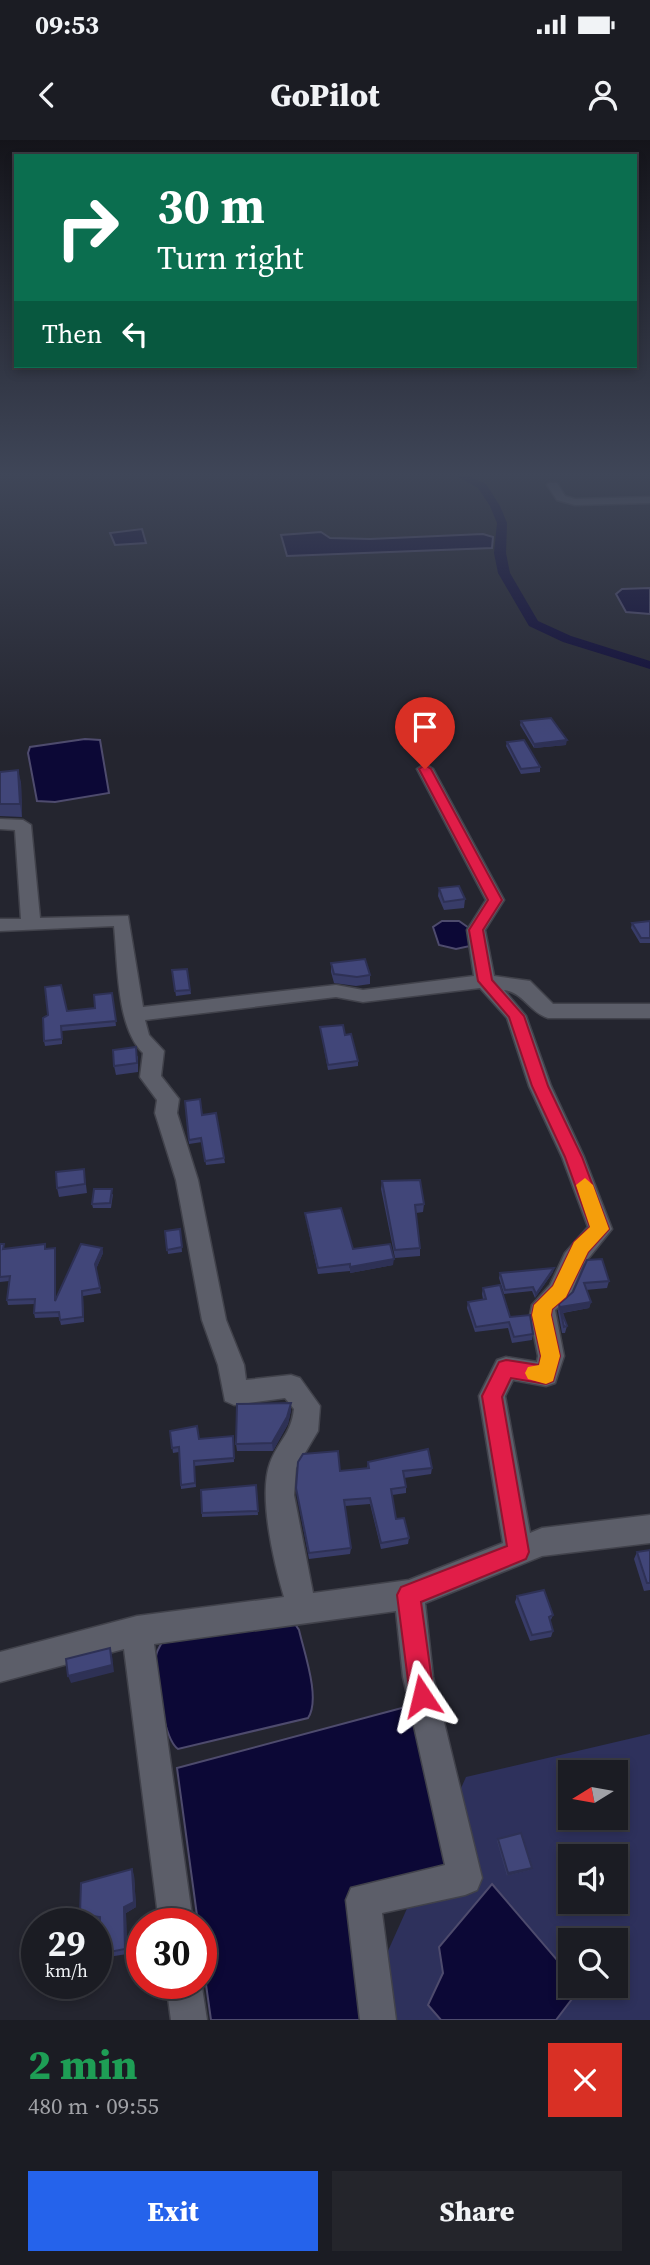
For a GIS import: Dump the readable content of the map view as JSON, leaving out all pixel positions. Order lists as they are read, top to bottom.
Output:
{
  "north": "left",
  "page": {
    "status": "09:53",
    "header": "GoPilot",
    "turn": ["30 m", "Turn right"],
    "then": "Then",
    "speed": "29 km/h",
    "limit": "30",
    "heading": ["2 min", "480 m · 09:55"],
    "buttons": ["Exit", "Share"]
  }
}
